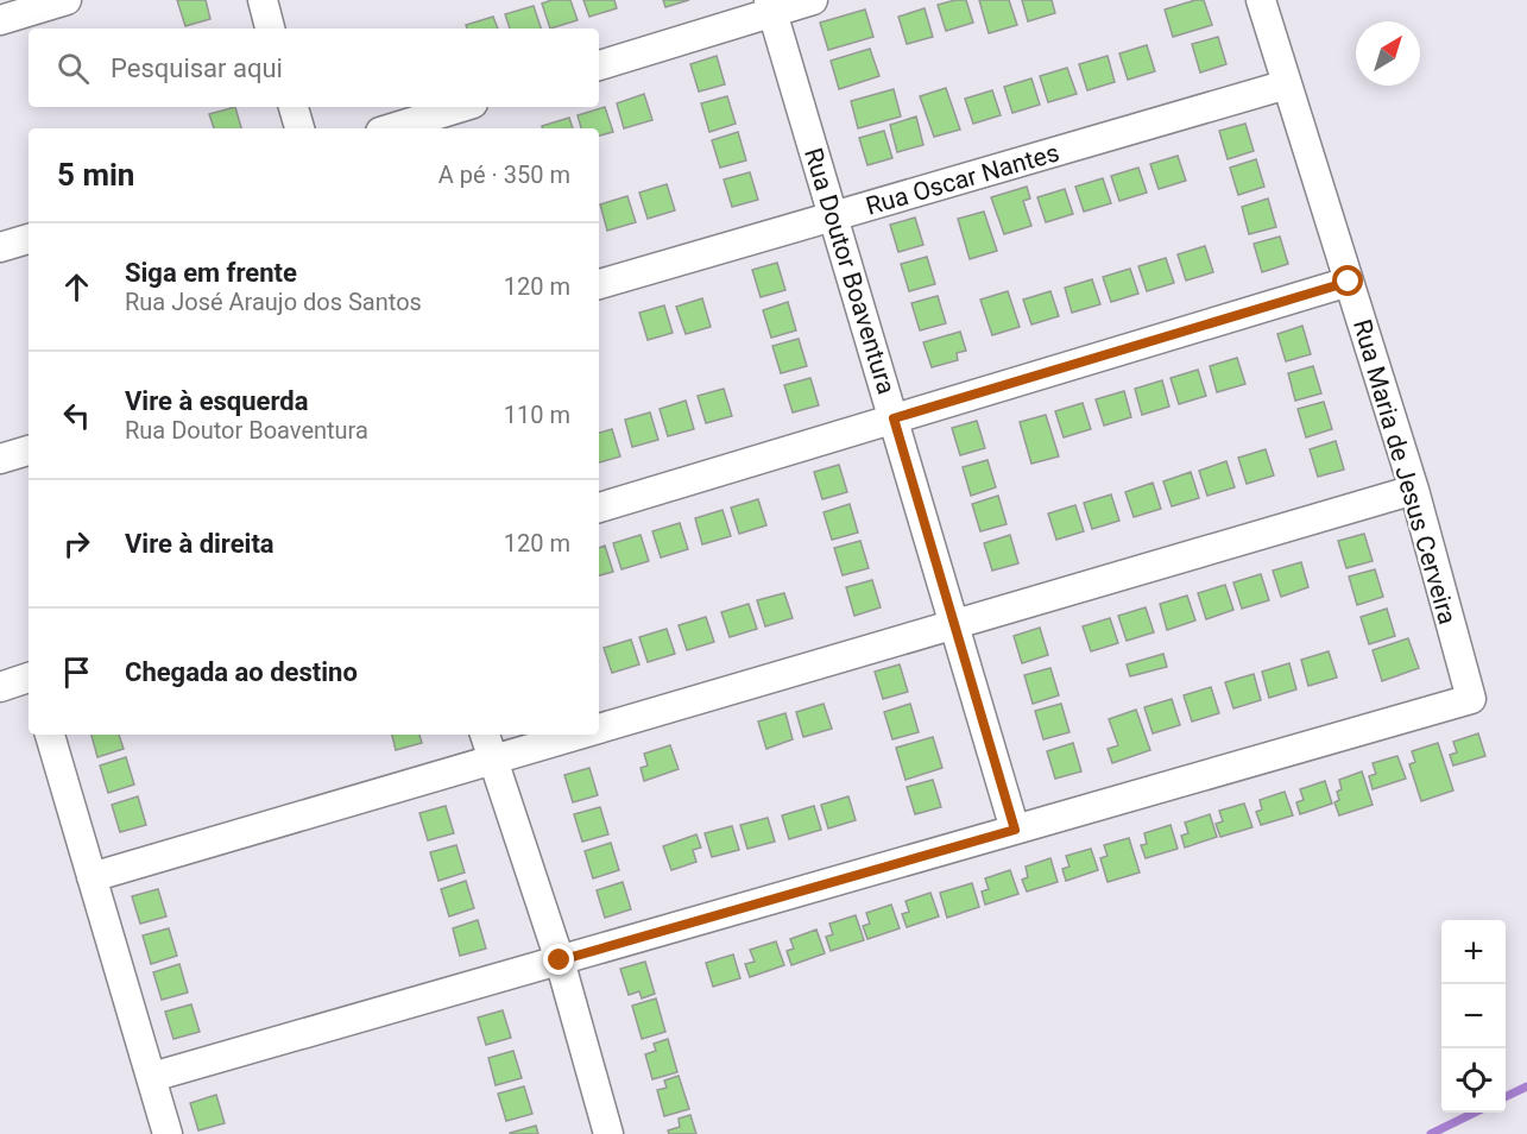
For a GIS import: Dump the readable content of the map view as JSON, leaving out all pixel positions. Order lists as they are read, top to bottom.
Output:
{
  "streets": {
    "street": ["Rua Oscar Nantes", "Rua Doutor Boaventura", "Rua Maria de Jesus Cerveira"]
  },
  "crossings": [
    ["Rua Oscar Nantes", "Rua Doutor Boaventura"],
    ["Rua Oscar Nantes", "Rua Maria de Jesus Cerveira"],
    ["Rua Doutor Boaventura", "Rua Maria de Jesus Cerveira"]
  ],
  "north": "top right",
  "page": {
    "search": "Pesquisar aqui",
    "heading": ["5 min", "A pé · 350 m"],
    "list": [
      ["Siga em frente", "Rua José Araujo dos Santos", "120 m"],
      ["Vire à esquerda", "Rua Doutor Boaventura", "110 m"],
      ["Vire à direita", "120 m"],
      "Chegada ao destino"
    ],
    "map_buttons": ["+", "−"]
  }
}
